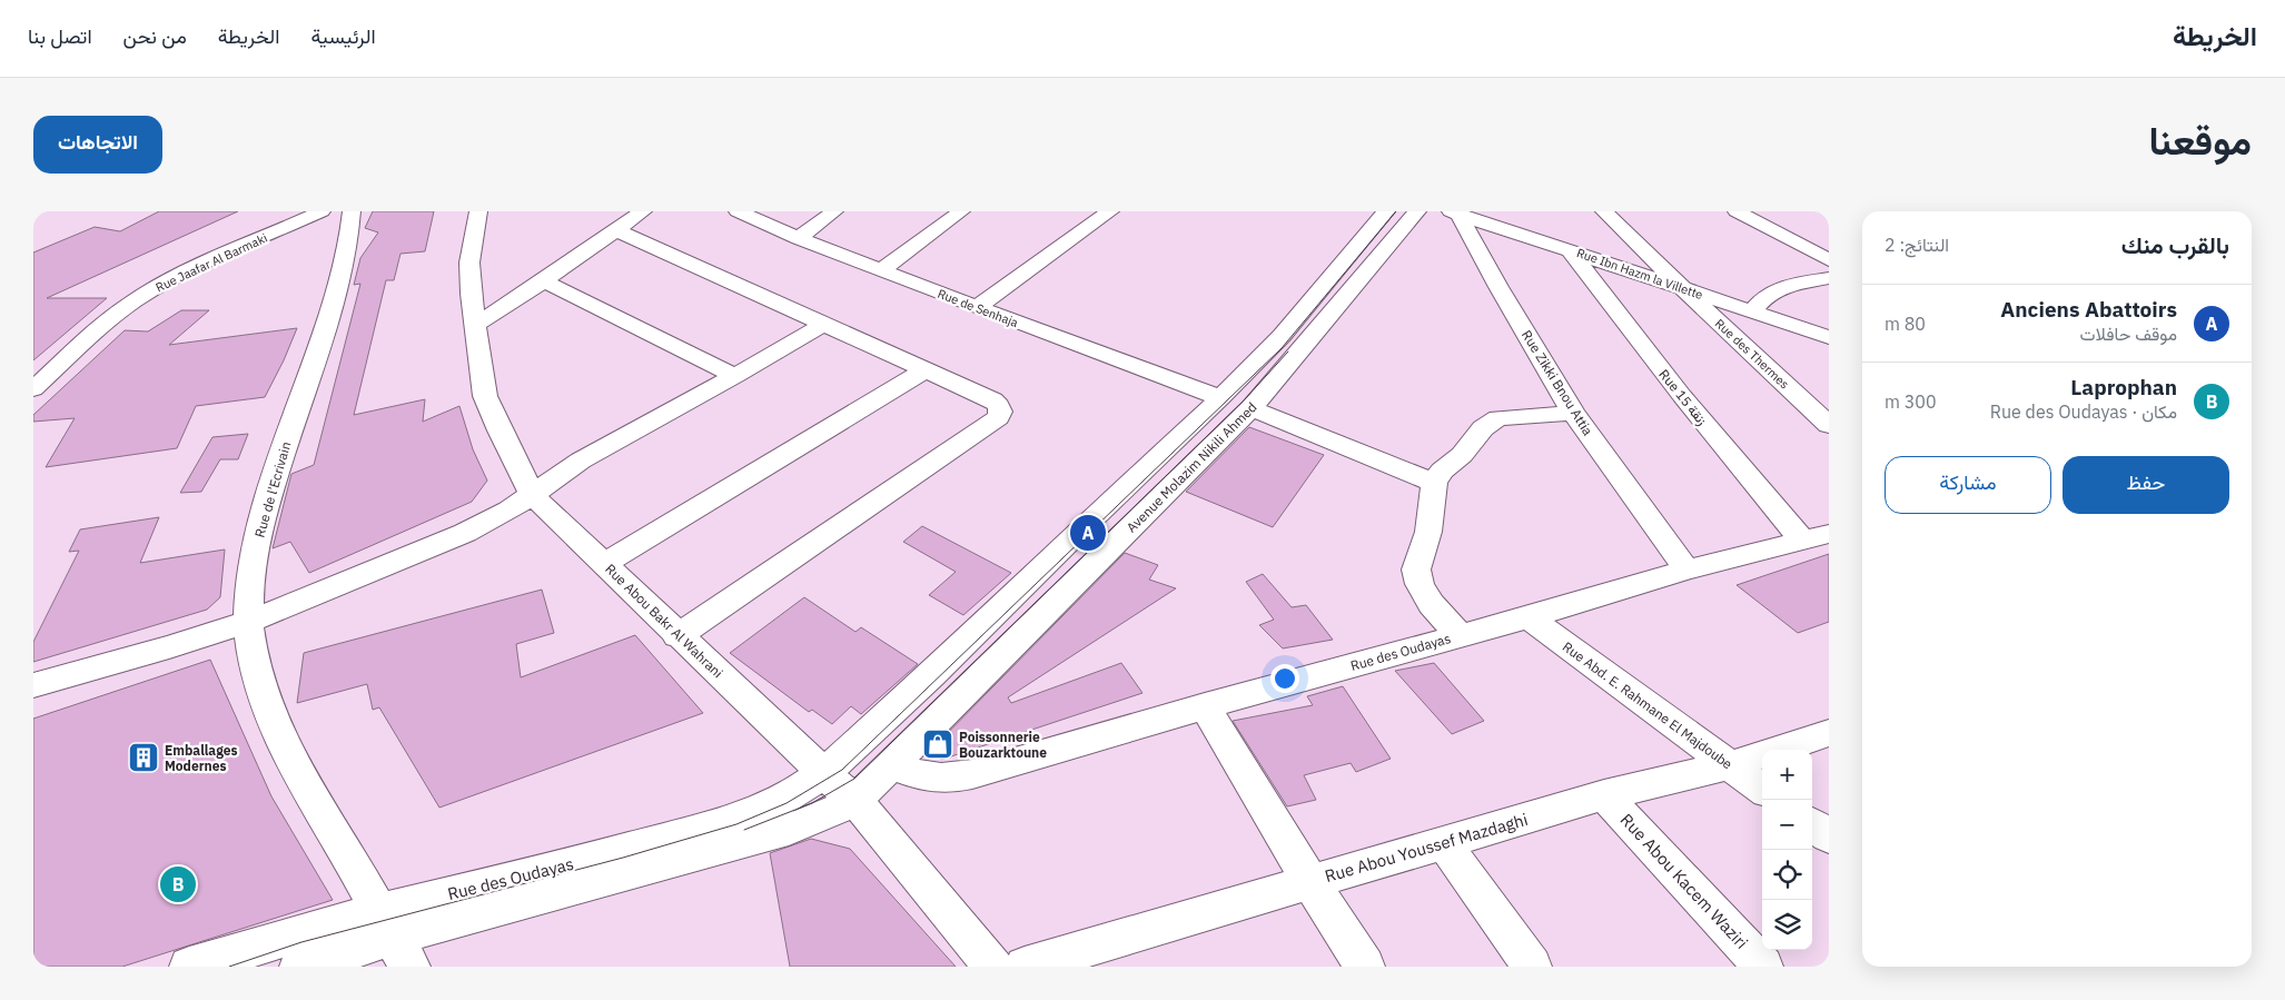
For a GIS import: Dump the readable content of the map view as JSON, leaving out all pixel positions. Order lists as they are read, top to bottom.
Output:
{
  "streets": {
    "street": [
      "Rue Jaafar Al Barmaki",
      "Rue Ibn Hazm la Villette",
      "Rue de Senhaja",
      "Rue des Thermes",
      "Rue Zikki Bnou Attia",
      "Rue 15 زنقة",
      "Avenue Molazim Nikili Ahmed",
      "Rue de l'Ecrivain",
      "Rue Abou Bakr Al Wahrani",
      "Rue des Oudayas",
      "Rue Abd. E. Rahmane El Majdoube",
      "Rue Abou Youssef Mazdaghi",
      "Rue Abou Kacem Waziri"
    ]
  },
  "crossings": [
    ["Rue Ibn Hazm la Villette", "Rue des Thermes"],
    ["Rue Ibn Hazm la Villette", "Rue Zikki Bnou Attia"],
    ["Rue Ibn Hazm la Villette", "Rue 15 زنقة"],
    ["Rue de Senhaja", "Avenue Molazim Nikili Ahmed"],
    ["Rue Zikki Bnou Attia", "Rue des Oudayas"],
    ["Rue 15 زنقة", "Rue des Oudayas"],
    ["Avenue Molazim Nikili Ahmed", "Rue Abou Bakr Al Wahrani"],
    ["Avenue Molazim Nikili Ahmed", "Rue des Oudayas"],
    ["Rue de l'Ecrivain", "Rue des Oudayas"],
    ["Rue Abou Bakr Al Wahrani", "Rue des Oudayas"],
    ["Rue des Oudayas", "Rue Abd. E. Rahmane El Majdoube"],
    ["Rue Abd. E. Rahmane El Majdoube", "Rue Abou Youssef Mazdaghi"],
    ["Rue Abou Youssef Mazdaghi", "Rue Abou Kacem Waziri"]
  ],
  "places": {
    "shop": ["Poissonnerie Bouzarktoune"],
    "building": ["Emballages Modernes"]
  },
  "page": {
    "header": "الخريطة",
    "nav": [
      "الرئيسية",
      "الخريطة",
      "من نحن",
      "اتصل بنا"
    ],
    "title": "موقعنا",
    "buttons": [
      "الاتجاهات",
      ["حفظ", "مشاركة"]
    ],
    "heading": ["بالقرب منك", "النتائج: 2"],
    "list": [
      {
        "mark": "A",
        "name": "Anciens Abattoirs",
        "note": "موقف حافلات",
        "value": "80 m"
      },
      {
        "mark": "B",
        "name": "Laprophan",
        "note": "مكان · Rue des Oudayas",
        "value": "300 m"
      }
    ],
    "pins": ["A", "B"],
    "map_buttons": ["+", "−"]
  }
}
